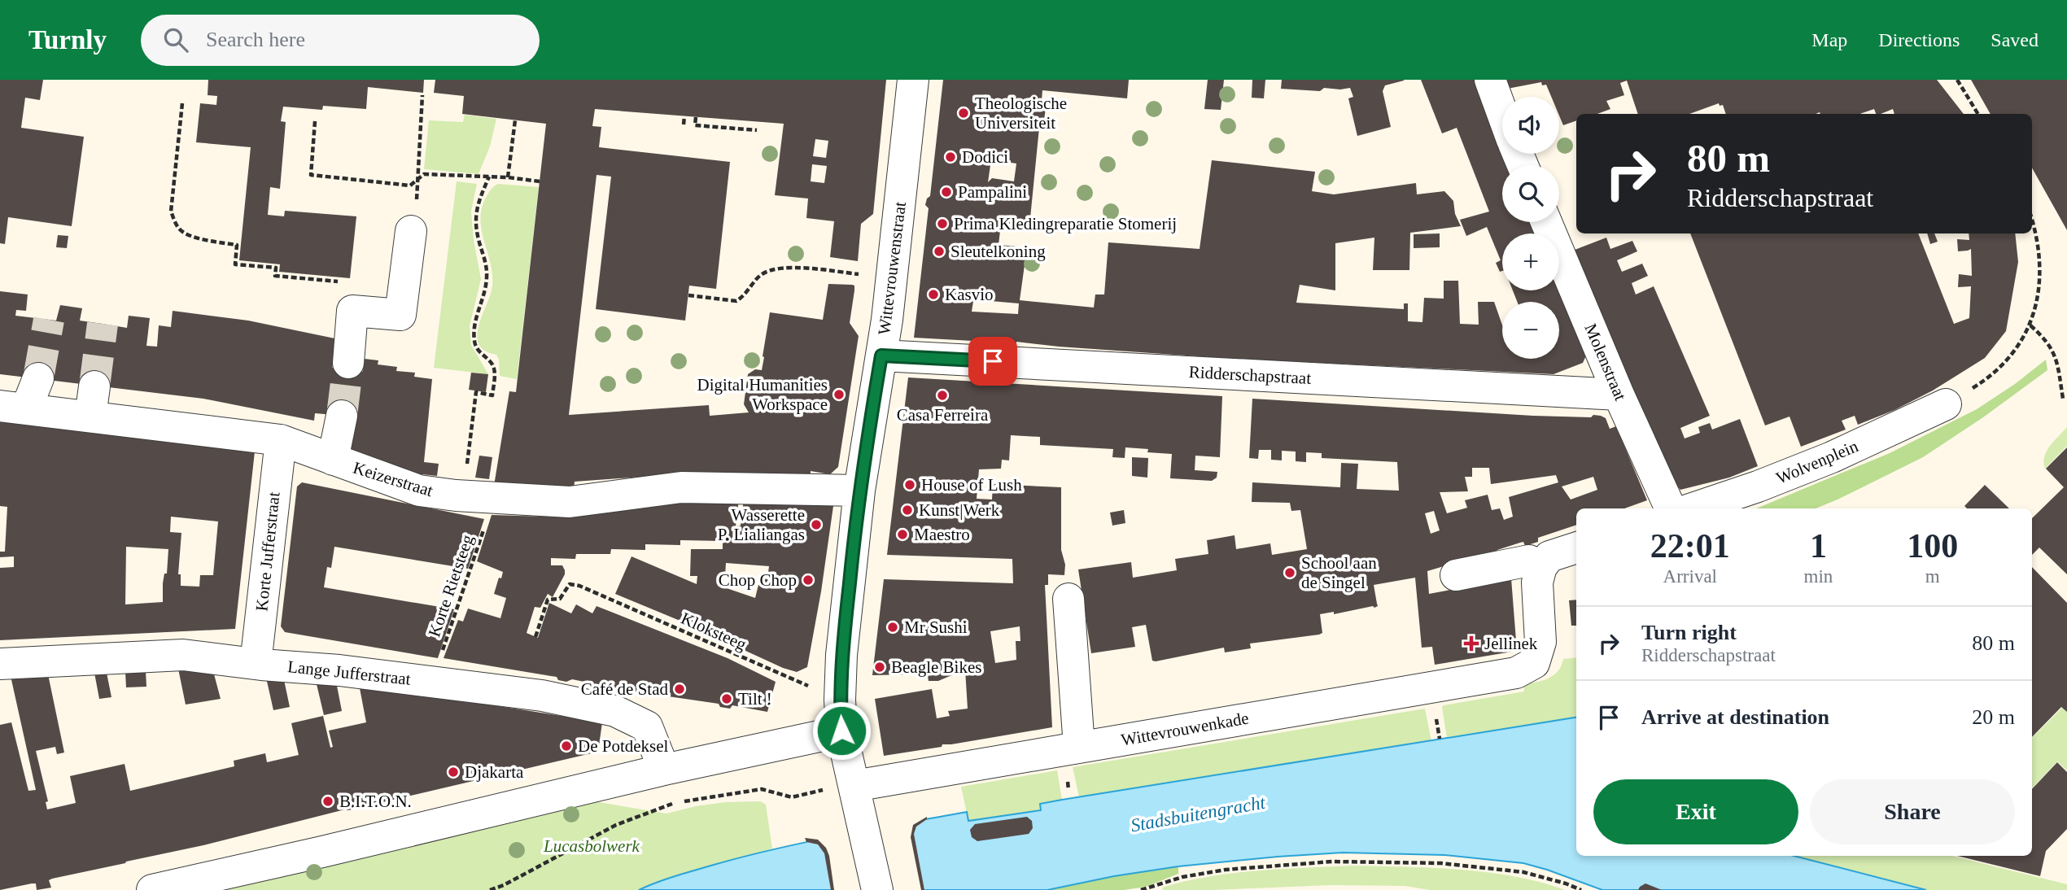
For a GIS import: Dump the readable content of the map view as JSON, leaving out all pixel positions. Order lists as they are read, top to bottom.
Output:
{
  "streets": {
    "street": [
      "Wittevrouwenstraat",
      "Molenstraat",
      "Ridderschapstraat",
      "Wolvenplein",
      "Keizerstraat",
      "Korte Jufferstraat",
      "Lange Jufferstraat",
      "Wittevrouwenkade"
    ],
    "path": ["Korte Rietsteeg", "Kloksteeg"]
  },
  "crossings": [
    ["Wittevrouwenstraat", "Ridderschapstraat"],
    ["Wittevrouwenstraat", "Keizerstraat"],
    ["Wittevrouwenstraat", "Kloksteeg"],
    ["Wittevrouwenstraat", "Wittevrouwenkade"],
    ["Molenstraat", "Ridderschapstraat"],
    ["Keizerstraat", "Korte Jufferstraat"],
    ["Keizerstraat", "Korte Rietsteeg"],
    ["Korte Jufferstraat", "Lange Jufferstraat"],
    ["Korte Rietsteeg", "Lange Jufferstraat"]
  ],
  "water": ["Stadsbuitengracht"],
  "parks": ["Lucasbolwerk"],
  "places": {
    "other": [
      "Theologische Universiteit",
      "Dodici",
      "Pampalini",
      "Prima Kledingreparatie Stomerij",
      "Sleutelkoning",
      "Kasvio",
      "Digital Humanities Workspace",
      "Casa Ferreira",
      "House of Lush",
      "Kunst|Werk",
      "Wasserette P. Lialiangas",
      "Maestro",
      "School aan de Singel",
      "Chop Chop",
      "Mr Sushi",
      "Beagle Bikes",
      "Café de Stad",
      "Tilt !",
      "De Potdeksel",
      "Djakarta",
      "B.I.T.O.N."
    ],
    "health": ["Jellinek"]
  },
  "page": {
    "header": "Turnly",
    "search": "Search here",
    "nav": ["Map", "Directions", "Saved"],
    "map_buttons": ["+", "−"],
    "turn": ["80 m", "Ridderschapstraat"],
    "eta": [
      "22:01",
      "Arrival",
      "1",
      "min",
      "100",
      "m"
    ],
    "list": [
      {
        "name": "Turn right",
        "note": "Ridderschapstraat",
        "value": "80 m"
      },
      {
        "name": "Arrive at destination",
        "value": "20 m"
      }
    ],
    "buttons": ["Exit", "Share"]
  }
}
